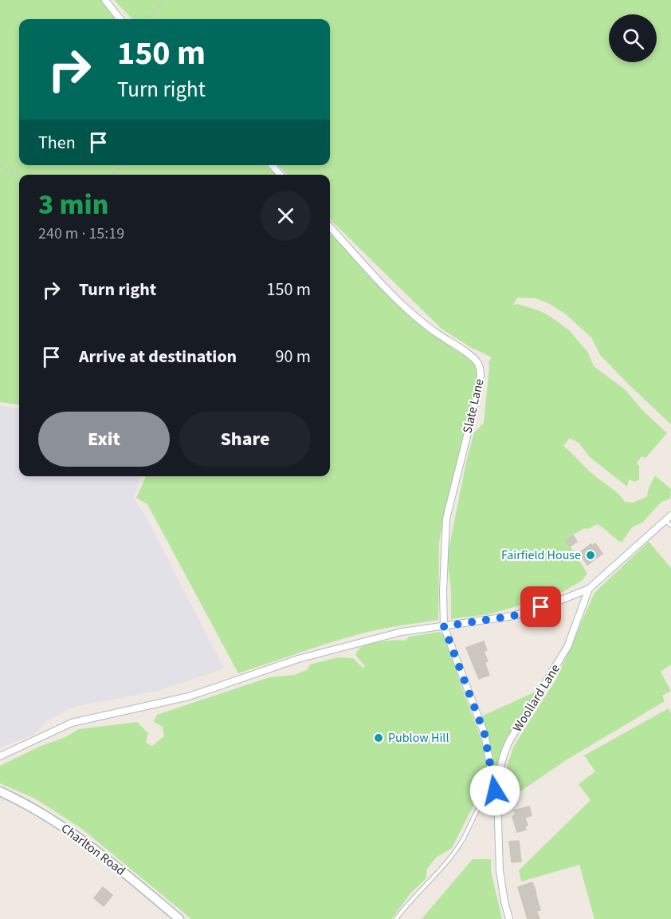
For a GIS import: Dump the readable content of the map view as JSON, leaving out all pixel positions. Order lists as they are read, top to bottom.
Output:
{
  "streets": {
    "street": ["Slate Lane", "Woollard Lane", "Charlton Road"]
  },
  "places": ["Fairfield House", "Publow Hill"],
  "page": {
    "turn": ["150 m", "Turn right"],
    "then": "Then",
    "heading": ["3 min", "240 m · 15:19"],
    "list": [
      {
        "name": "Turn right",
        "value": "150 m"
      },
      {
        "name": "Arrive at destination",
        "value": "90 m"
      }
    ],
    "buttons": ["Exit", "Share"]
  }
}
